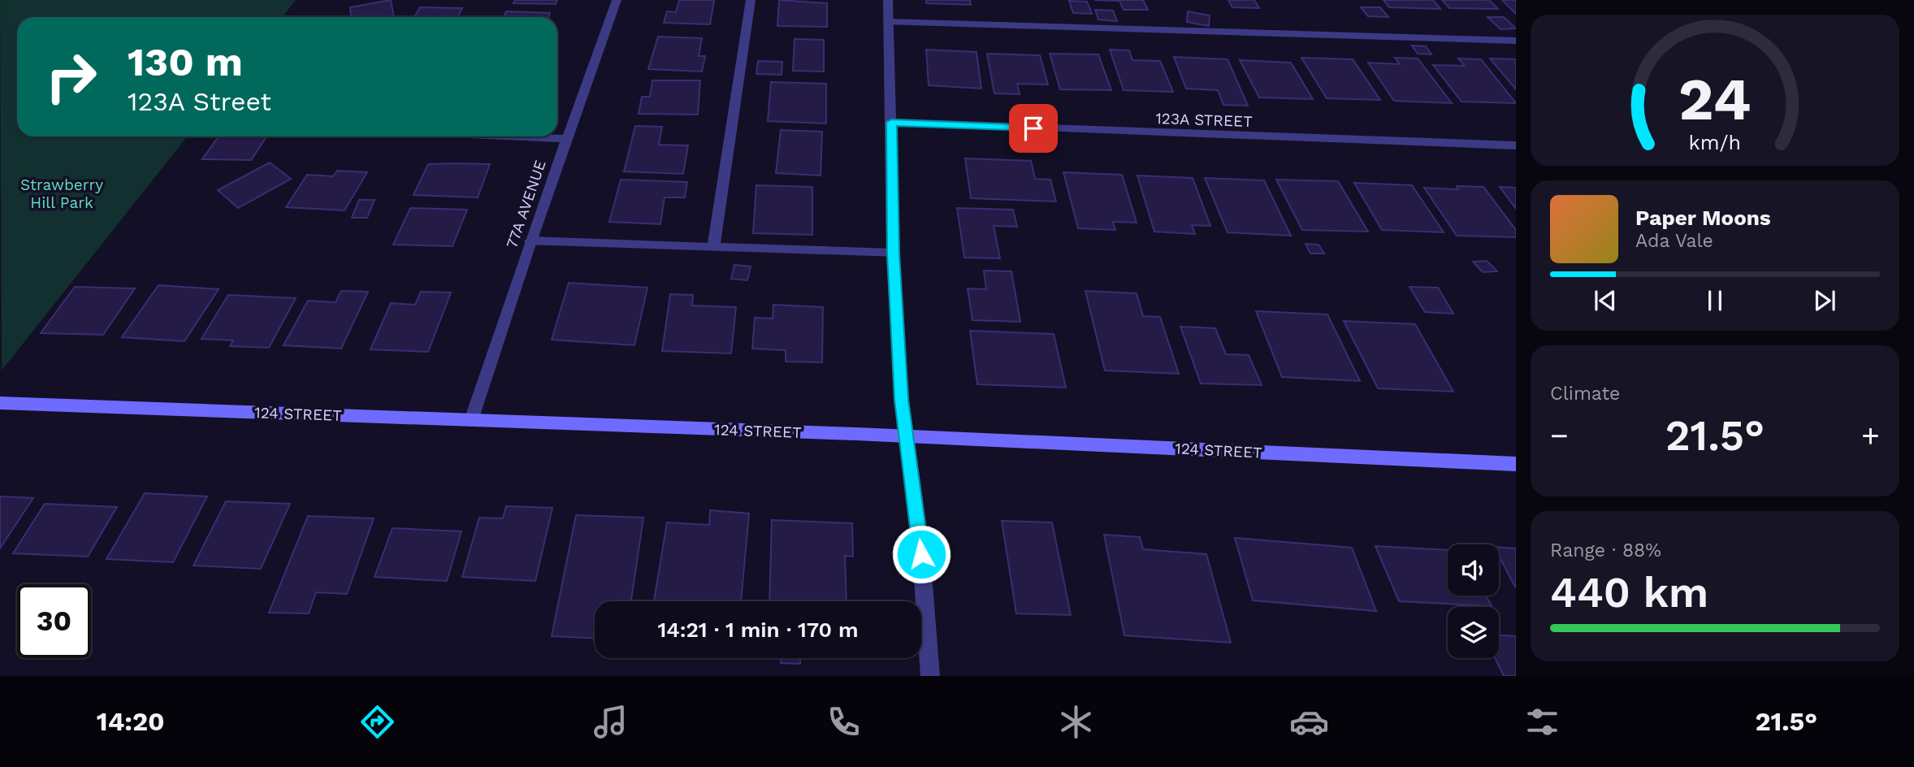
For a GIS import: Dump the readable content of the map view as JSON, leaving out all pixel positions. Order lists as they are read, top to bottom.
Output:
{
  "streets": {
    "street": ["123A STREET", "77A AVENUE", "124 STREET"]
  },
  "crossings": [
    ["77A AVENUE", "124 STREET"]
  ],
  "parks": ["Strawberry Hill Park"],
  "page": {
    "turn": ["130 m", "123A Street"],
    "song": ["Paper Moons", "Ada Vale"],
    "tile": [
      "Climate",
      ["Range · 88%", "440 km"]
    ],
    "heat": ["−", "21.5°", "+"],
    "limit": "30",
    "trip": "14:21 · 1 min · 170 m",
    "tabs": ["14:20", "21.5°"],
    "gauge": ["24", "km/h"]
  }
}
